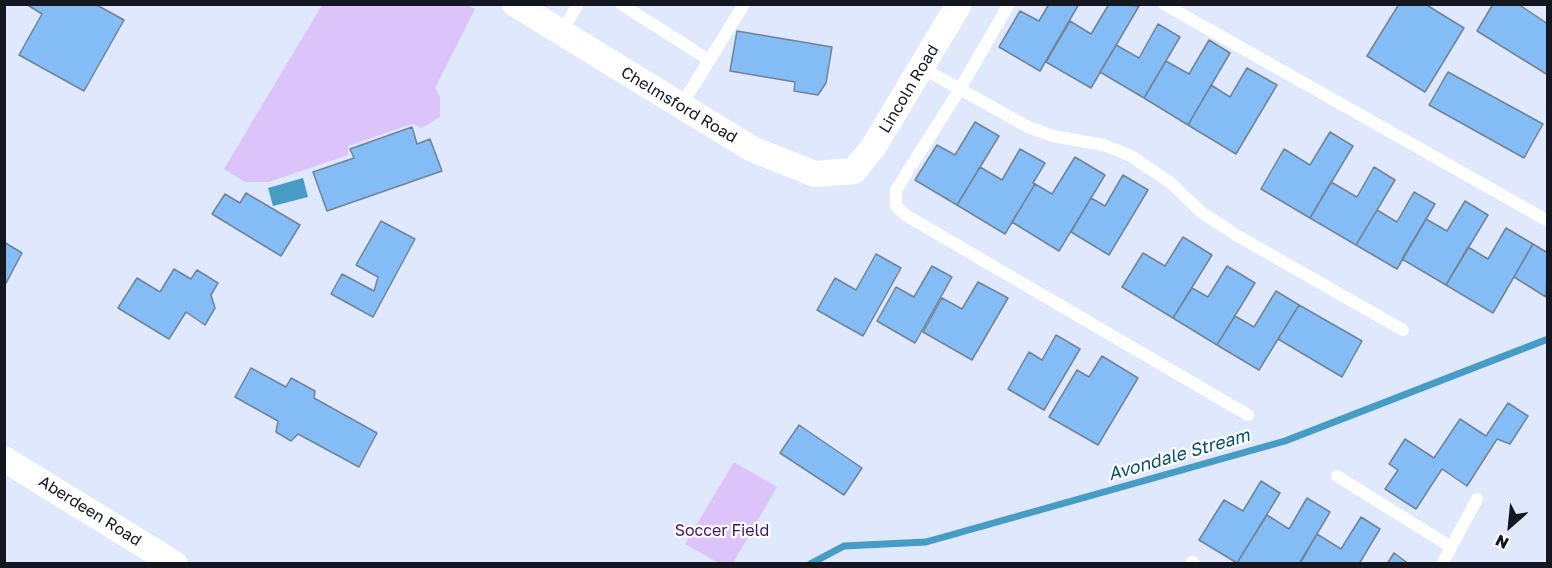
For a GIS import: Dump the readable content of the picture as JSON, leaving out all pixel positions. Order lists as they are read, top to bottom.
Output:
{
  "streets": {
    "street": ["Lincoln Road", "Chelmsford Road", "Aberdeen Road"]
  },
  "crossings": [
    ["Lincoln Road", "Chelmsford Road"]
  ],
  "water": ["Avondale Stream"],
  "parks": ["Soccer Field"],
  "north": "bottom left"
}
